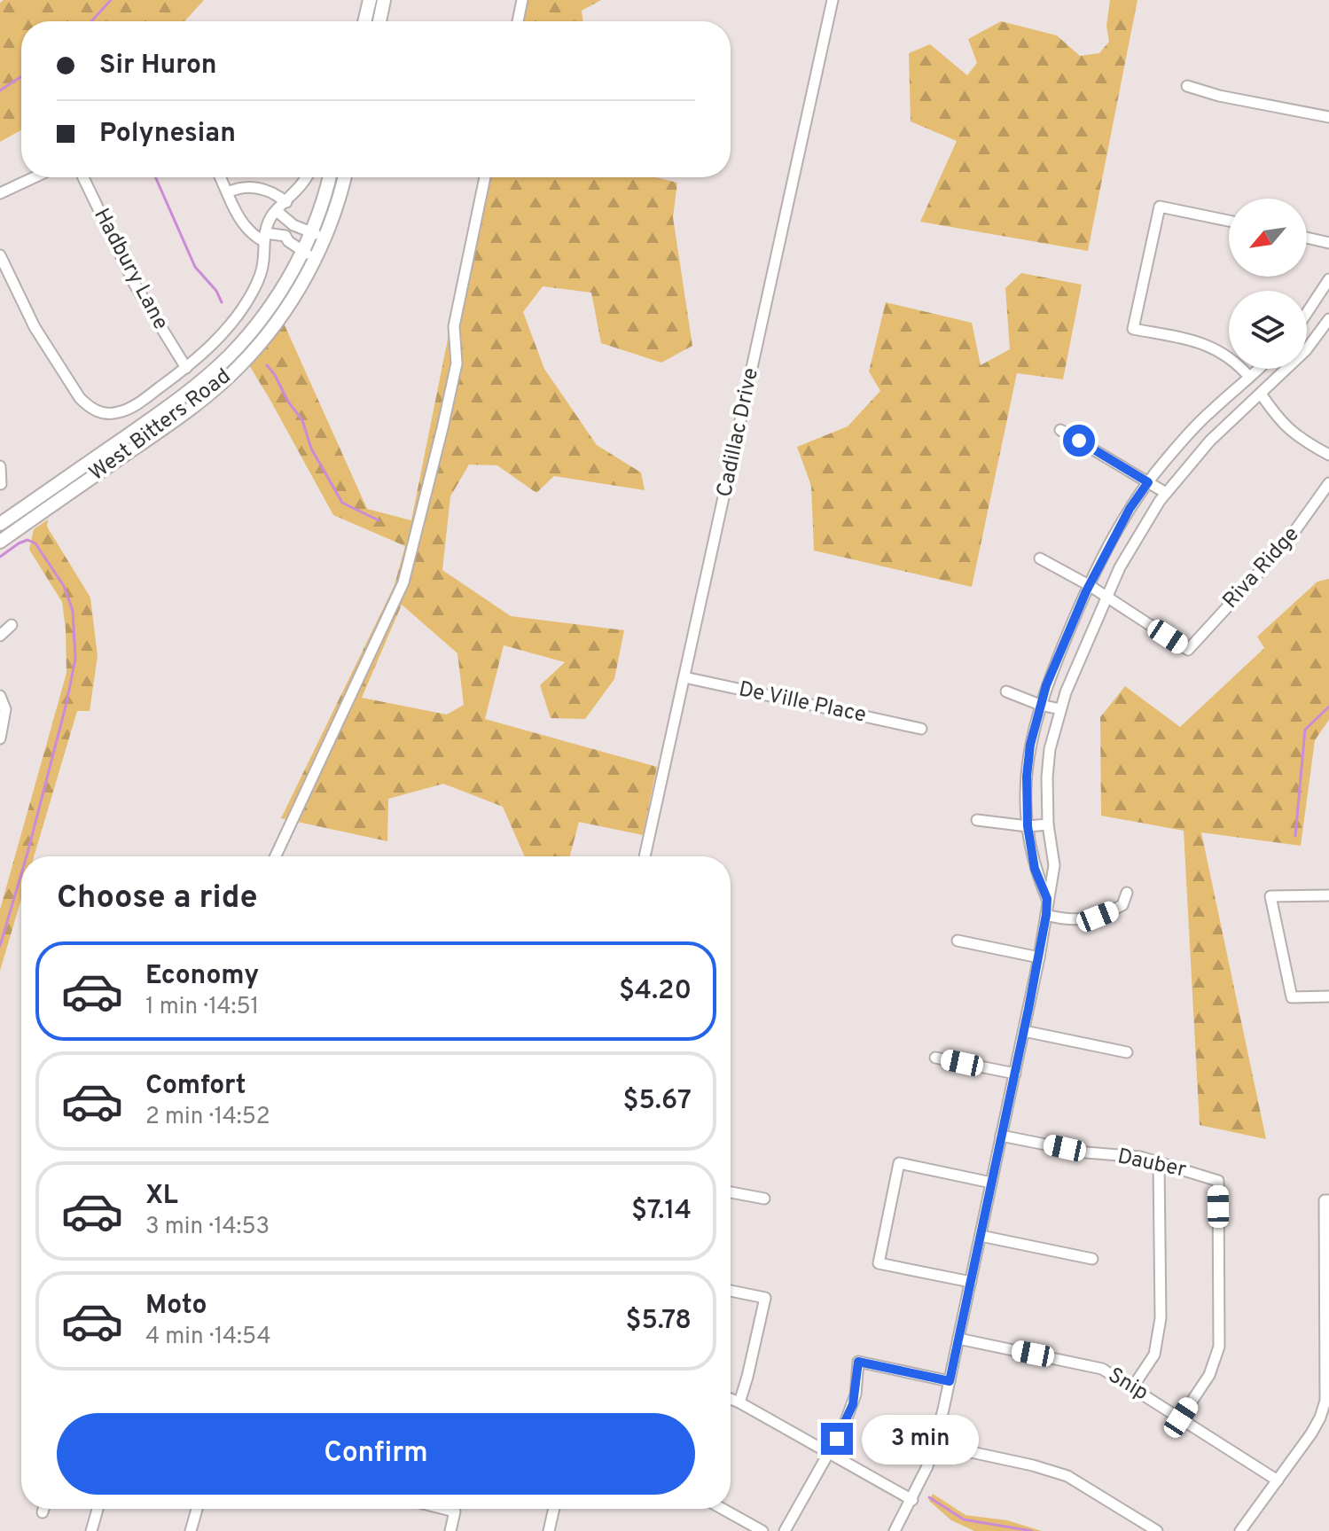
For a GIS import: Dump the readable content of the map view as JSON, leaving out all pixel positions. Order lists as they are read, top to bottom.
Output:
{
  "streets": {
    "main road": ["West Bitters Road"],
    "street": [
      "Hadbury Lane",
      "Cadillac Drive",
      "Riva Ridge",
      "De Ville Place",
      "Dauber",
      "Snip"
    ]
  },
  "crossings": [
    ["Cadillac Drive", "De Ville Place"],
    ["Dauber", "Snip"]
  ],
  "north": "bottom left",
  "page": {
    "banner": ["Sir Huron", "Polynesian"],
    "heading": "Choose a ride",
    "list": [
      {
        "name": "Economy",
        "note": "1 min · 14:51",
        "value": "$4.20"
      },
      {
        "name": "Comfort",
        "note": "2 min · 14:52",
        "value": "$5.67"
      },
      {
        "name": "XL",
        "note": "3 min · 14:53",
        "value": "$7.14"
      },
      {
        "name": "Moto",
        "note": "4 min · 14:54",
        "value": "$5.78"
      }
    ],
    "buttons": "Confirm",
    "bubble": "3 min"
  }
}
